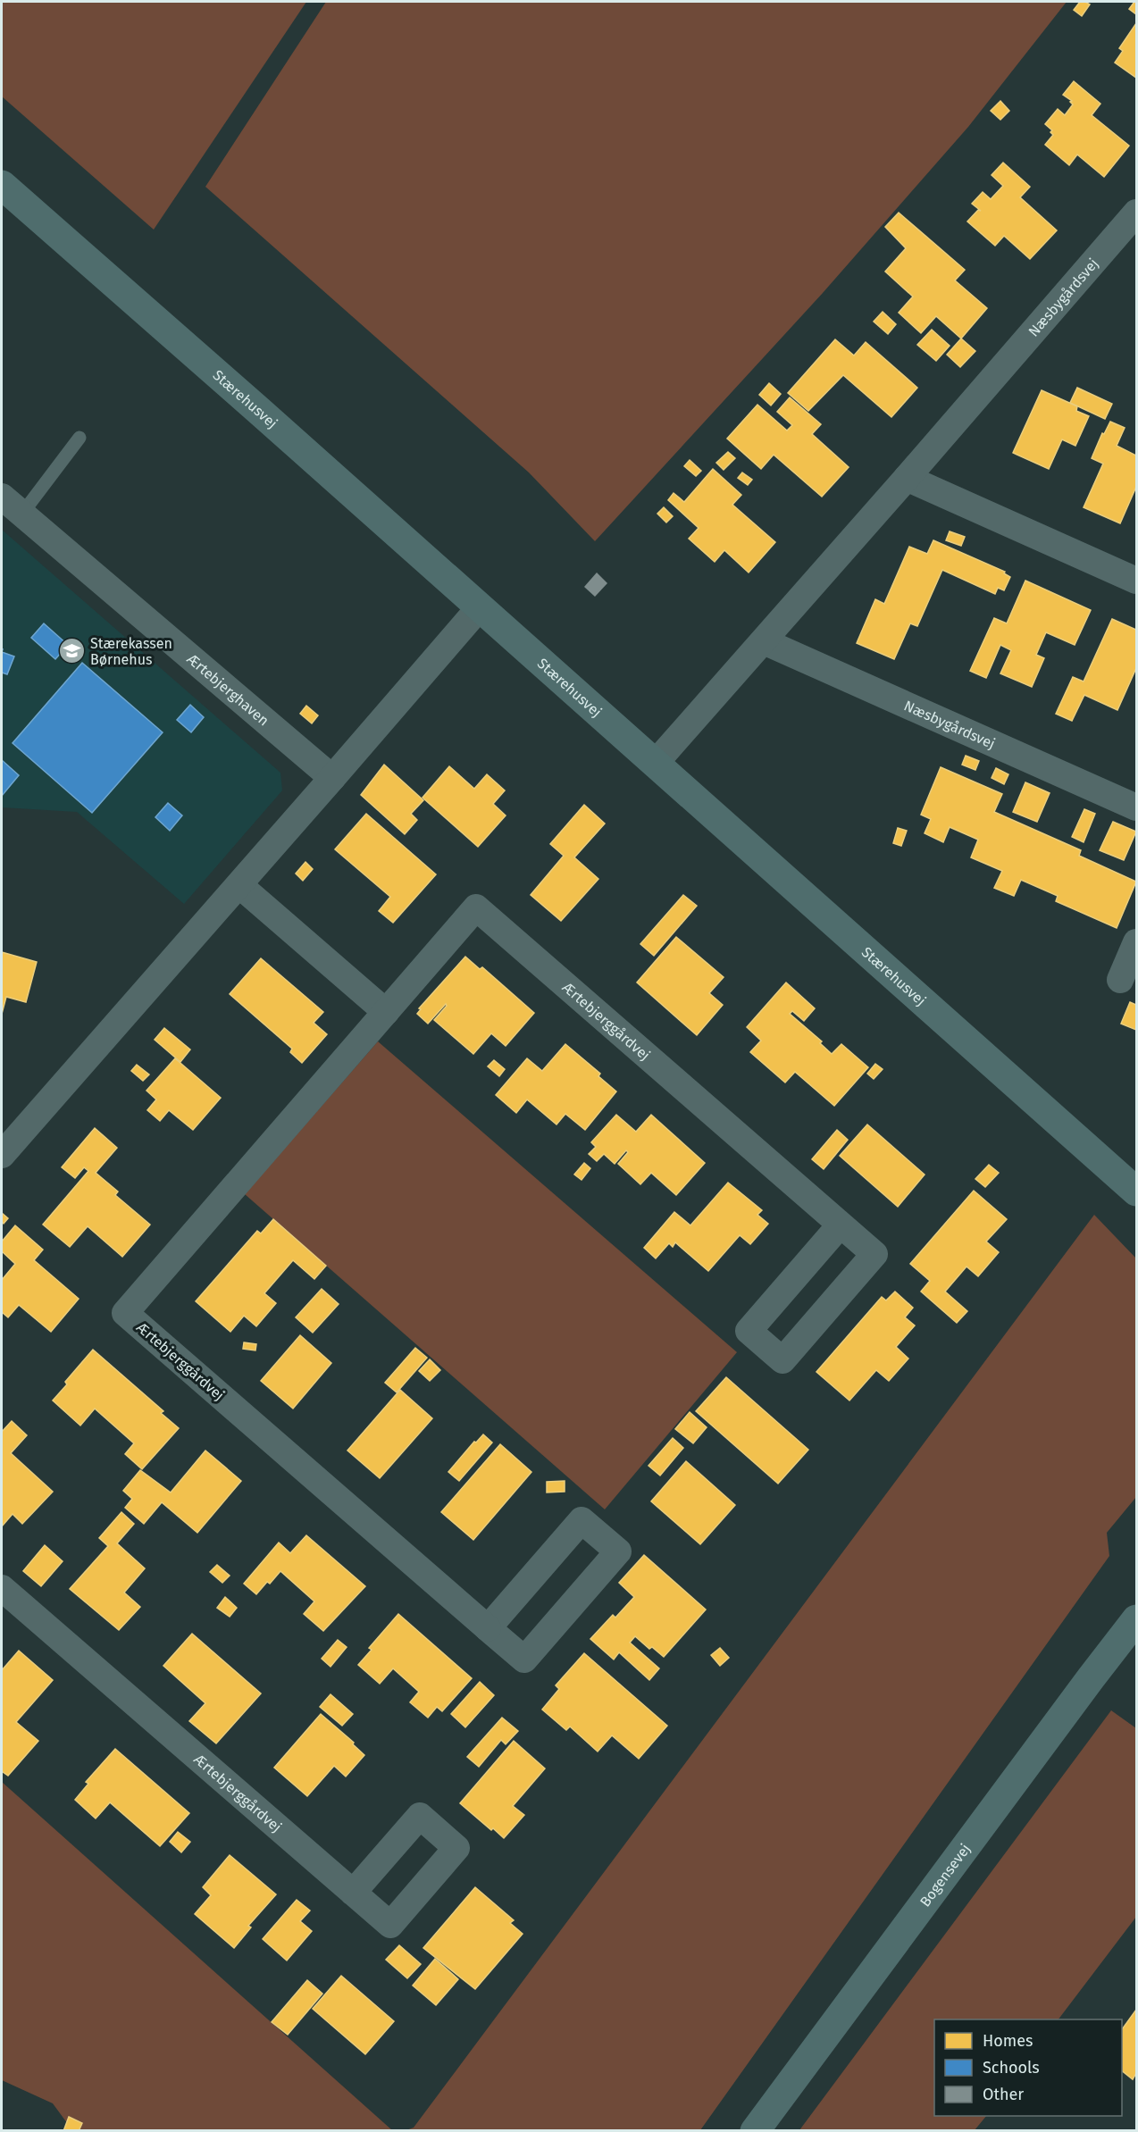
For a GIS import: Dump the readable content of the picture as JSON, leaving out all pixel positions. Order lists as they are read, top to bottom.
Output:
{
  "streets": {
    "street": [
      "Næsbygårdsvej",
      "Stærehusvej",
      "Ærtebjerghaven",
      "Ærtebjerggårdvej",
      "Bogensevej"
    ]
  },
  "crossings": [
    ["Næsbygårdsvej", "Stærehusvej"]
  ],
  "places": {
    "school or university": ["Stærekassen Børnehus"]
  },
  "legend": ["Homes", "Schools", "Other"]
}
